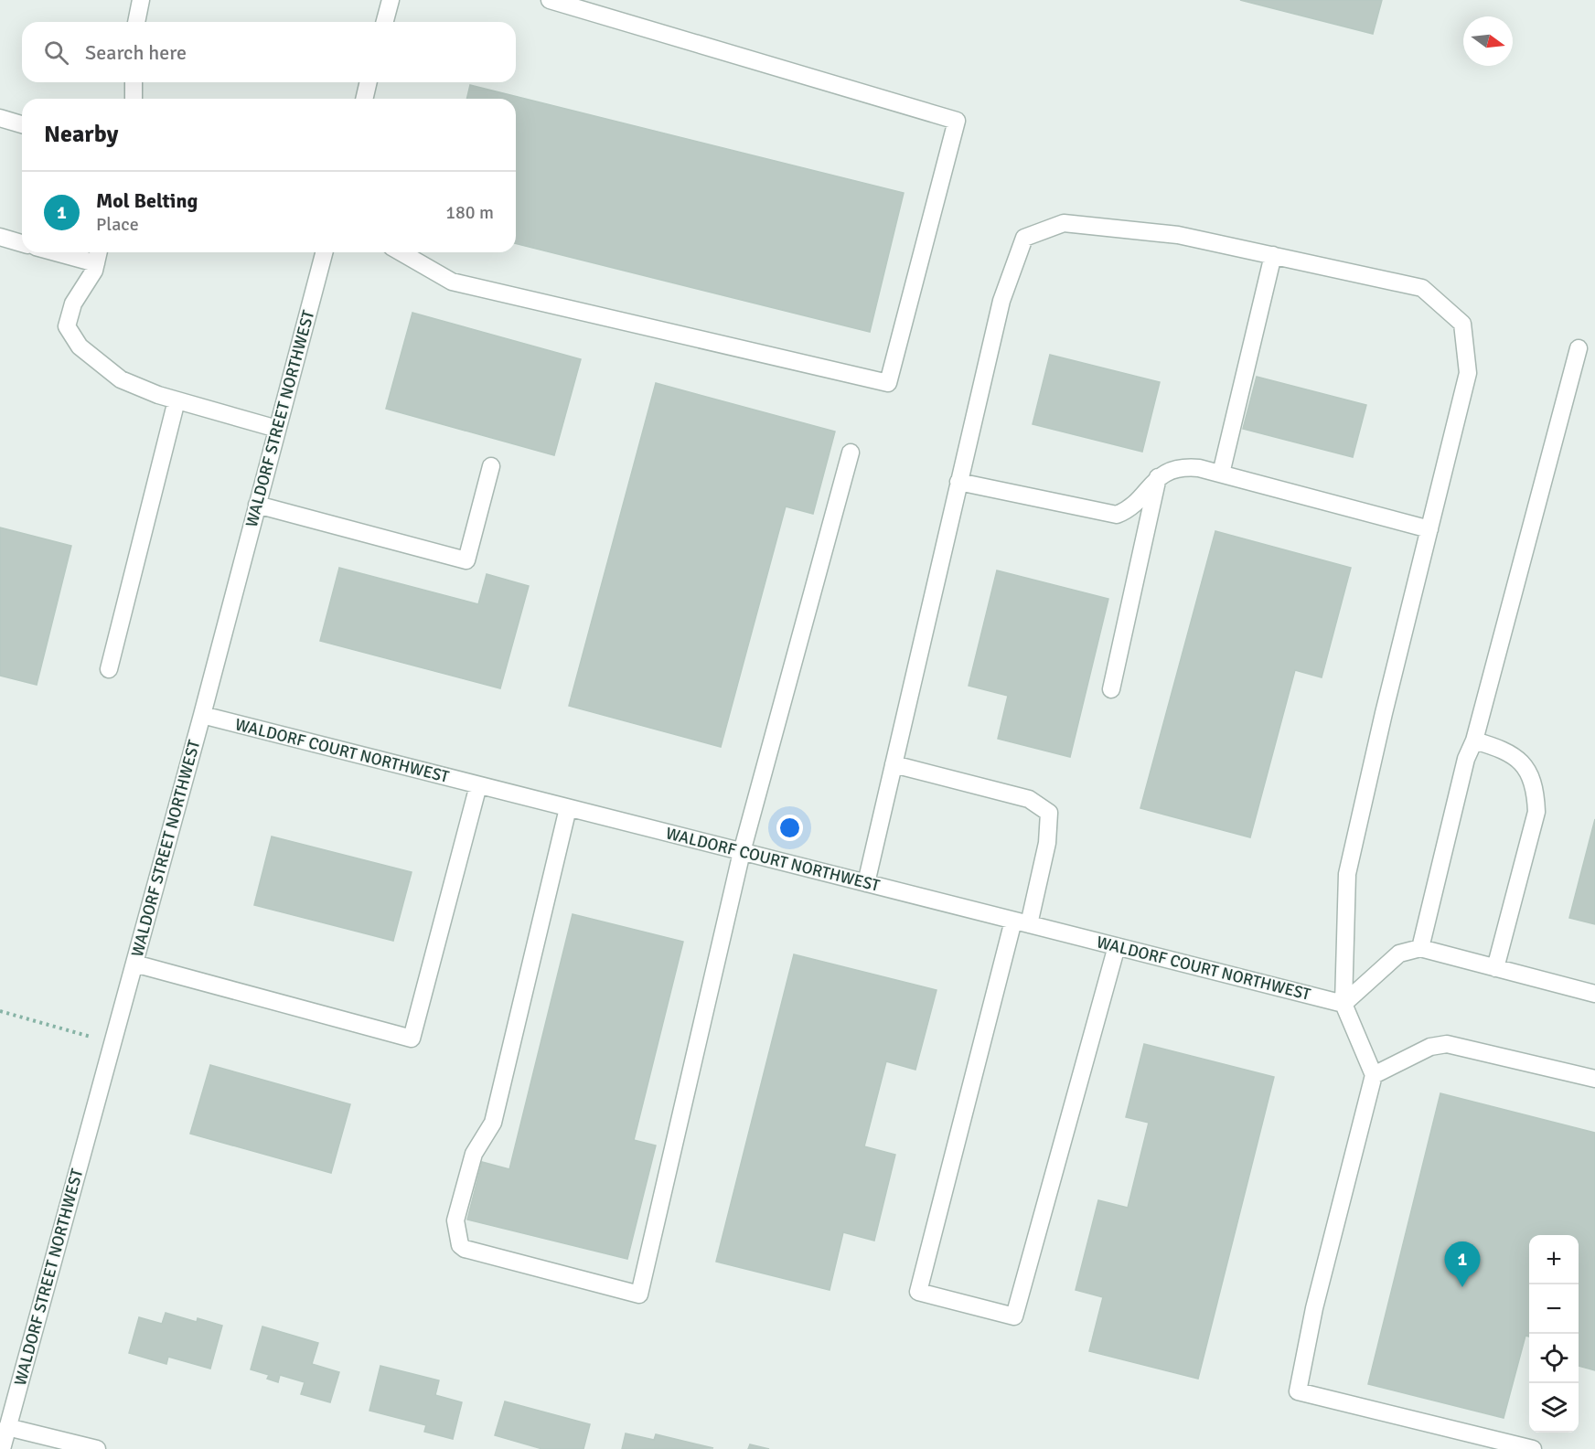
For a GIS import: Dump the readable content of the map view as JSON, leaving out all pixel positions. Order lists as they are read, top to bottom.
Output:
{
  "streets": {
    "street": ["WALDORF STREET NORTHWEST", "WALDORF COURT NORTHWEST"]
  },
  "crossings": [
    ["WALDORF STREET NORTHWEST", "WALDORF COURT NORTHWEST"]
  ],
  "north": "right",
  "page": {
    "search": "Search here",
    "heading": "Nearby",
    "list": [
      {
        "mark": "1",
        "name": "Mol Belting",
        "note": "Place",
        "value": "180 m"
      }
    ],
    "map_buttons": ["+", "−"],
    "pins": "1"
  }
}
